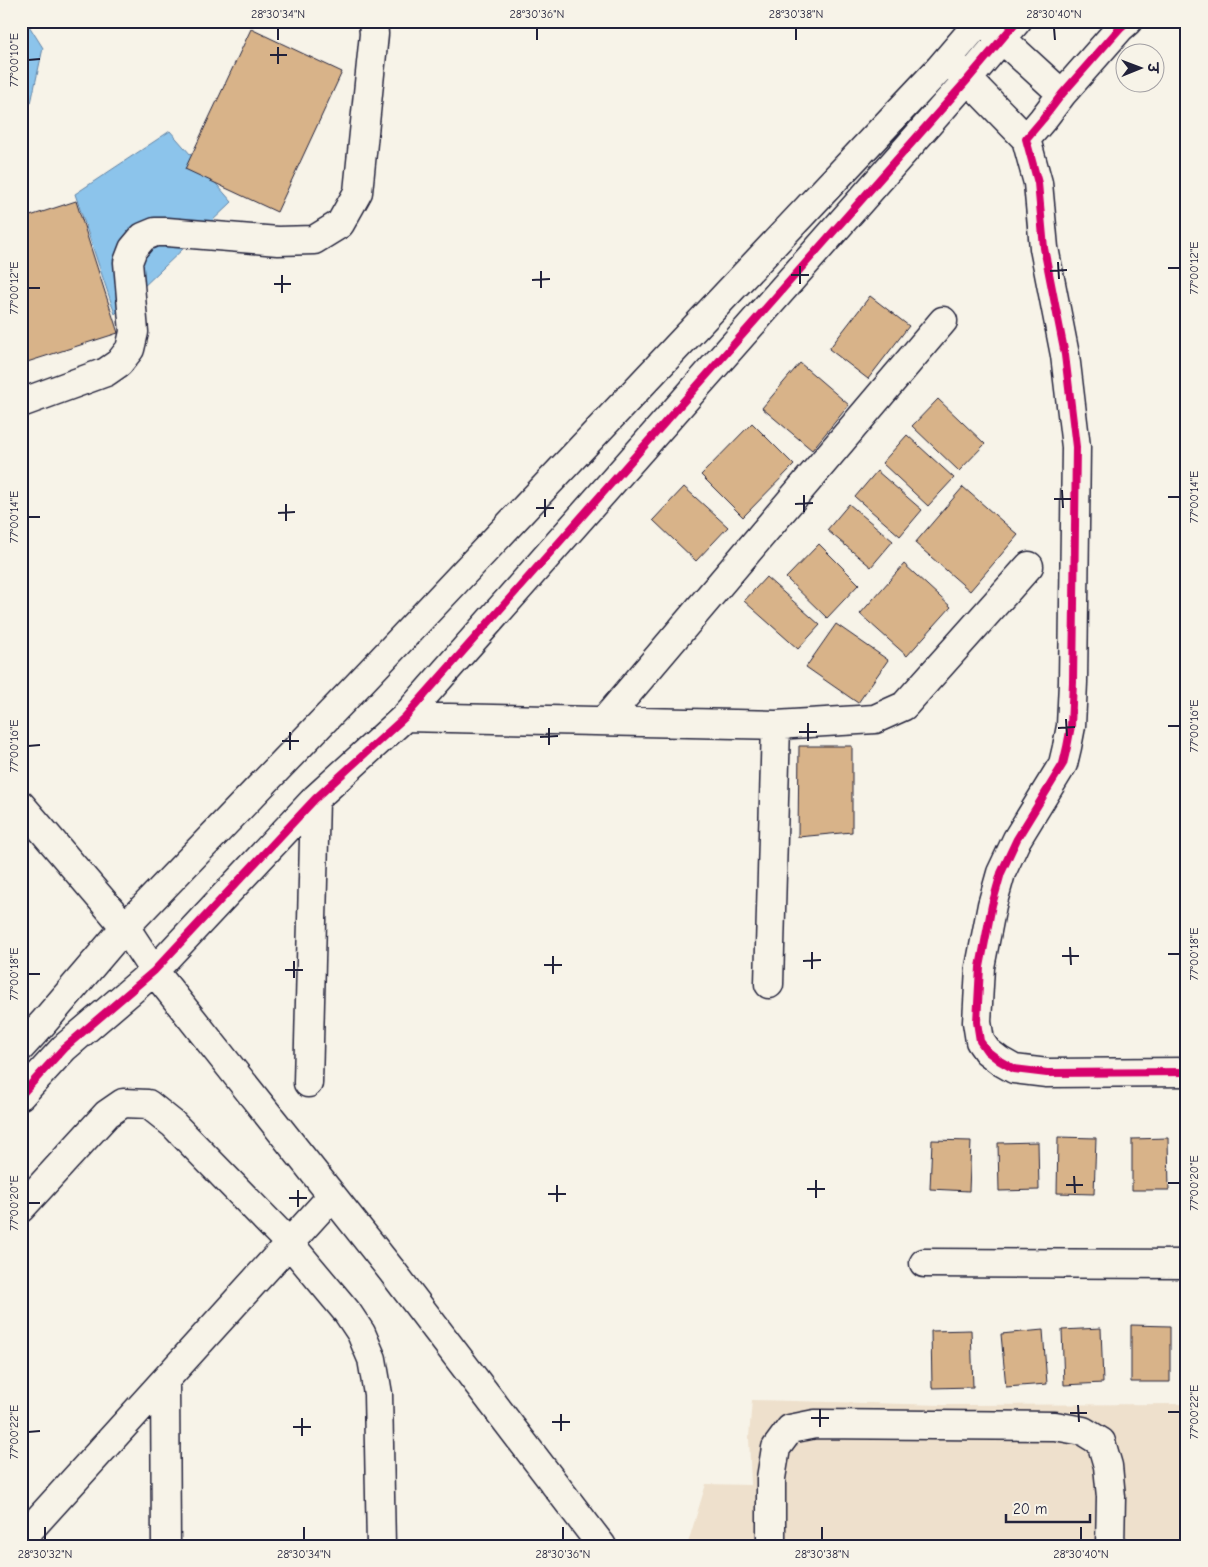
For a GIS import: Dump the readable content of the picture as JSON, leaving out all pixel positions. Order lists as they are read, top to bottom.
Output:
{
  "scale_bar": "20 m",
  "north": "right",
  "coordinates": [
    "28°30'34\"N",
    "28°30'36\"N",
    "28°30'38\"N",
    "28°30'40\"N",
    "77°00'10\"E",
    "77°00'12\"E",
    "77°00'14\"E",
    "77°00'16\"E",
    "77°00'18\"E",
    "77°00'20\"E",
    "77°00'22\"E",
    "28°30'32\"N"
  ]
}
